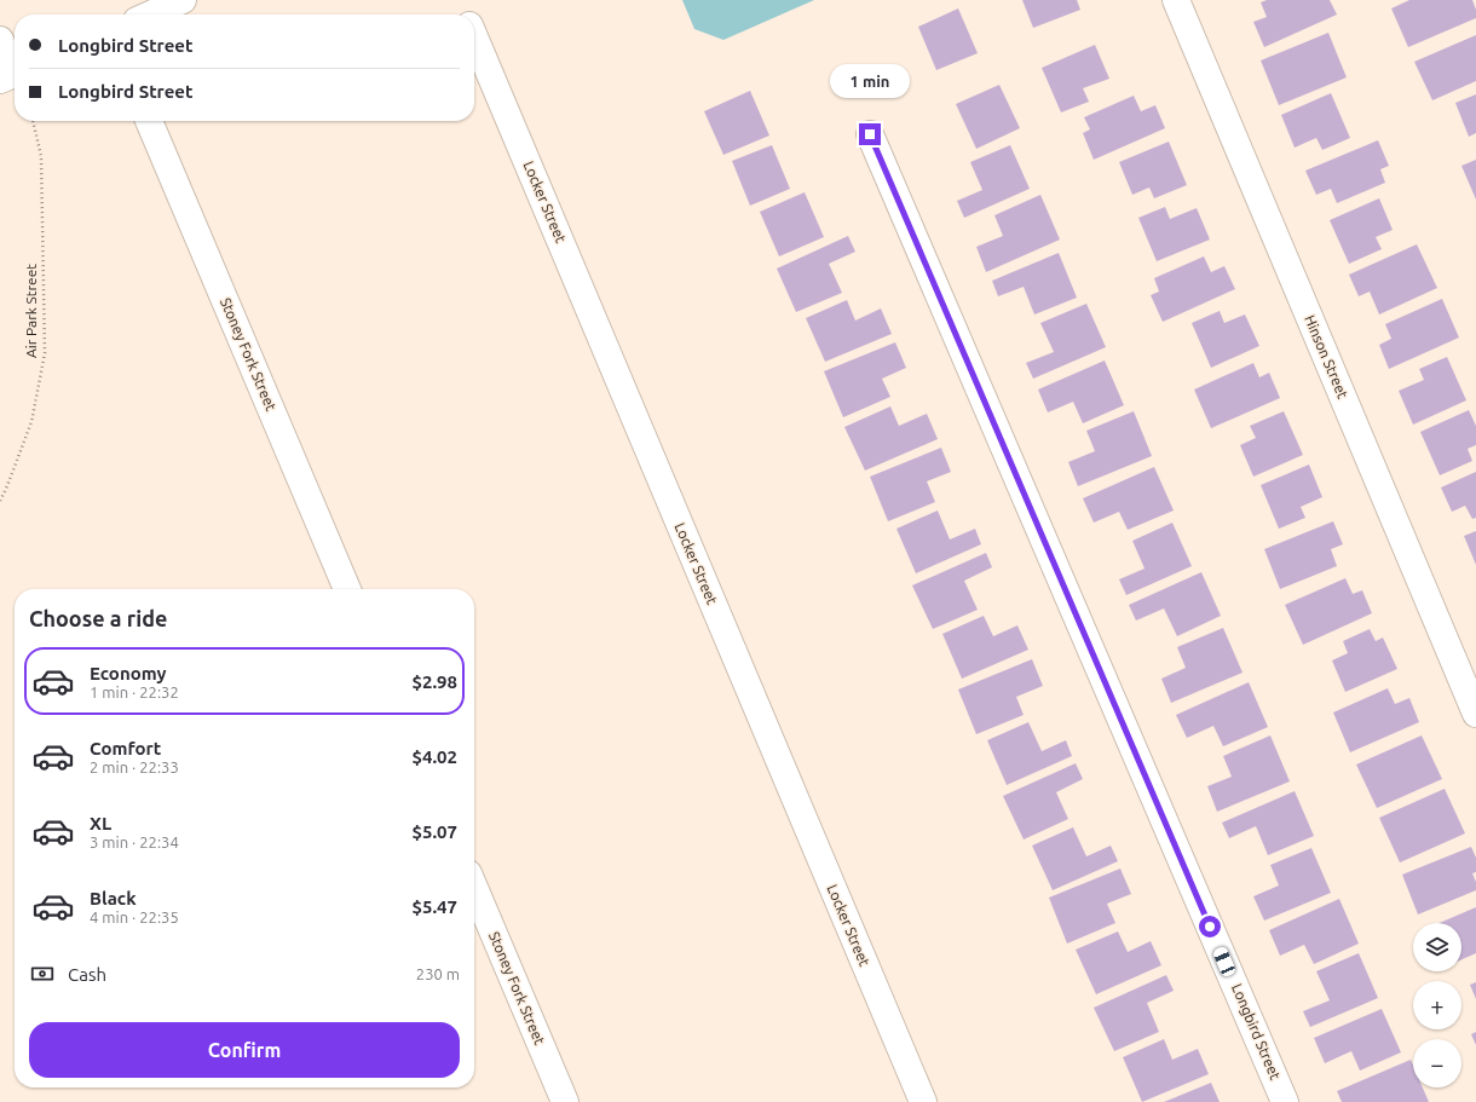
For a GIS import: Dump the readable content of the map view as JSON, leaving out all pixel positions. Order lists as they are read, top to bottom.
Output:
{
  "streets": {
    "street": [
      "Locker Street",
      "Stoney Fork Street",
      "Hinson Street",
      "Longbird Street"
    ],
    "path": ["Air Park Street"]
  },
  "page": {
    "banner": ["Longbird Street", "Longbird Street"],
    "bubble": "1 min",
    "heading": "Choose a ride",
    "list": [
      {
        "name": "Economy",
        "note": "1 min · 22:32",
        "value": "$2.98"
      },
      {
        "name": "Comfort",
        "note": "2 min · 22:33",
        "value": "$4.02"
      },
      {
        "name": "XL",
        "note": "3 min · 22:34",
        "value": "$5.07"
      },
      {
        "name": "Black",
        "note": "4 min · 22:35",
        "value": "$5.47"
      }
    ],
    "map_buttons": ["+", "−"],
    "pay": ["Cash", "230 m"],
    "buttons": "Confirm"
  }
}
